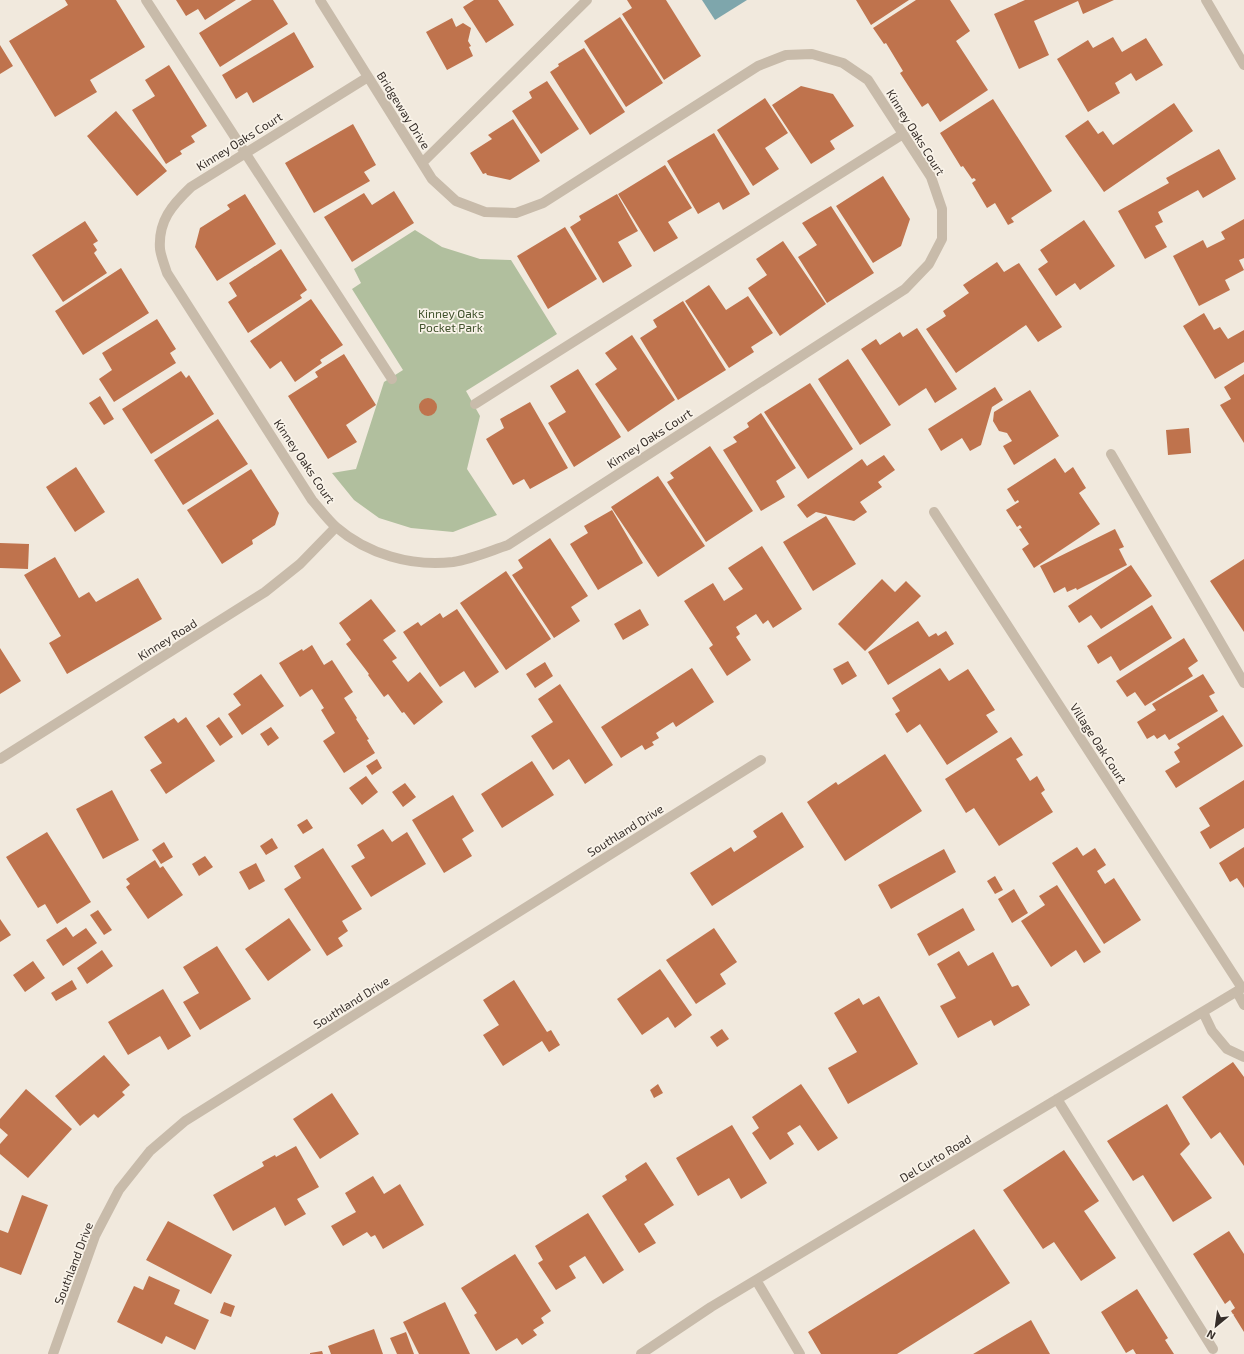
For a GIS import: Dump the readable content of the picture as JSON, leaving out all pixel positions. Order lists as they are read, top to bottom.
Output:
{
  "streets": {
    "street": [
      "Bridgeway Drive",
      "Kinney Oaks Court",
      "Kinney Road",
      "Village Oak Court",
      "Southland Drive",
      "Del Curto Road"
    ]
  },
  "crossings": [
    ["Bridgeway Drive", "Kinney Oaks Court"],
    ["Kinney Oaks Court", "Kinney Road"],
    ["Village Oak Court", "Del Curto Road"]
  ],
  "parks": ["Kinney Oaks Pocket Park"],
  "north": "bottom left"
}
